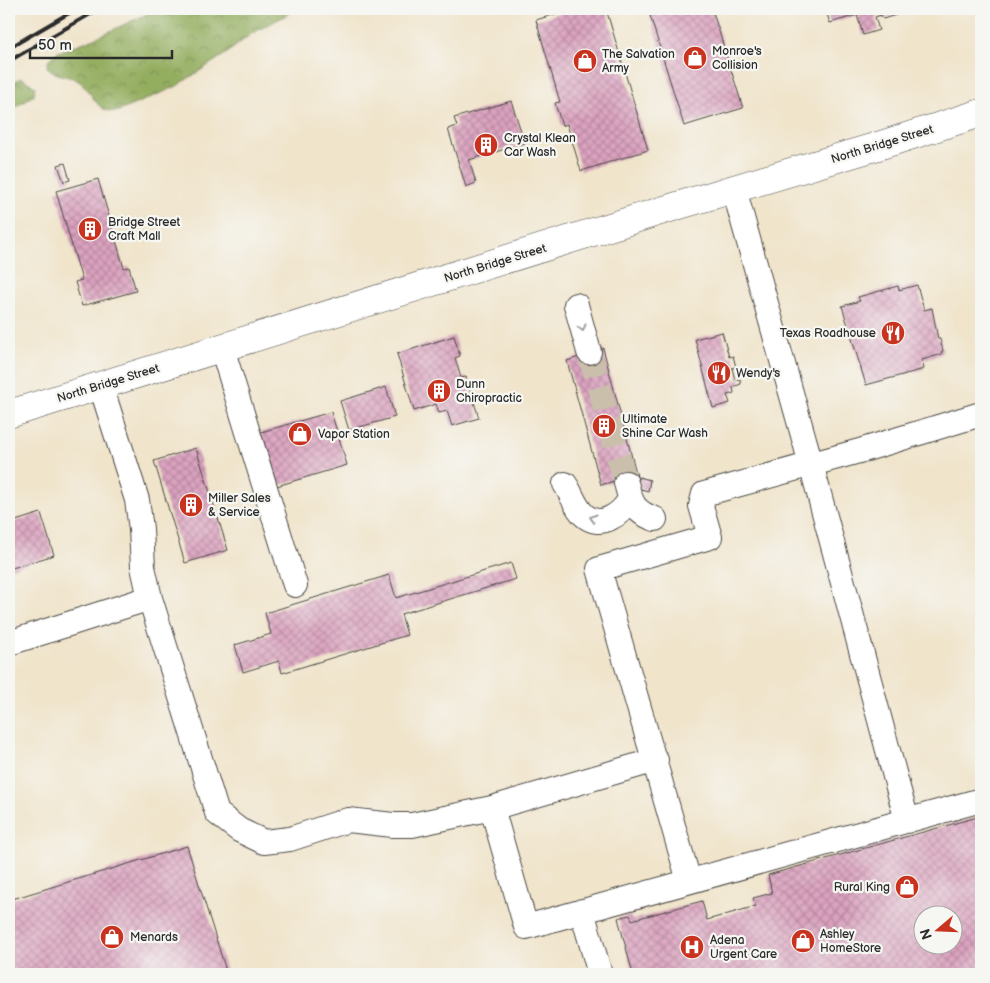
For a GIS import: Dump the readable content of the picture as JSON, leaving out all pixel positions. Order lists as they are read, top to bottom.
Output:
{
  "streets": {
    "main road": ["North Bridge Street"]
  },
  "places": {
    "shop": [
      "Monroe's Collision",
      "The Salvation Army",
      "Vapor Station",
      "Rural King",
      "Menards",
      "Ashley HomeStore"
    ],
    "building": [
      "Crystal Klean Car Wash",
      "Bridge Street Craft Mall",
      "Dunn Chiropractic",
      "Ultimate Shine Car Wash",
      "Miller Sales & Service"
    ],
    "restaurant": ["Texas Roadhouse", "Wendy's"],
    "hospital": ["Adena Urgent Care"]
  },
  "scale_bar": "50 m",
  "north": "left"
}
